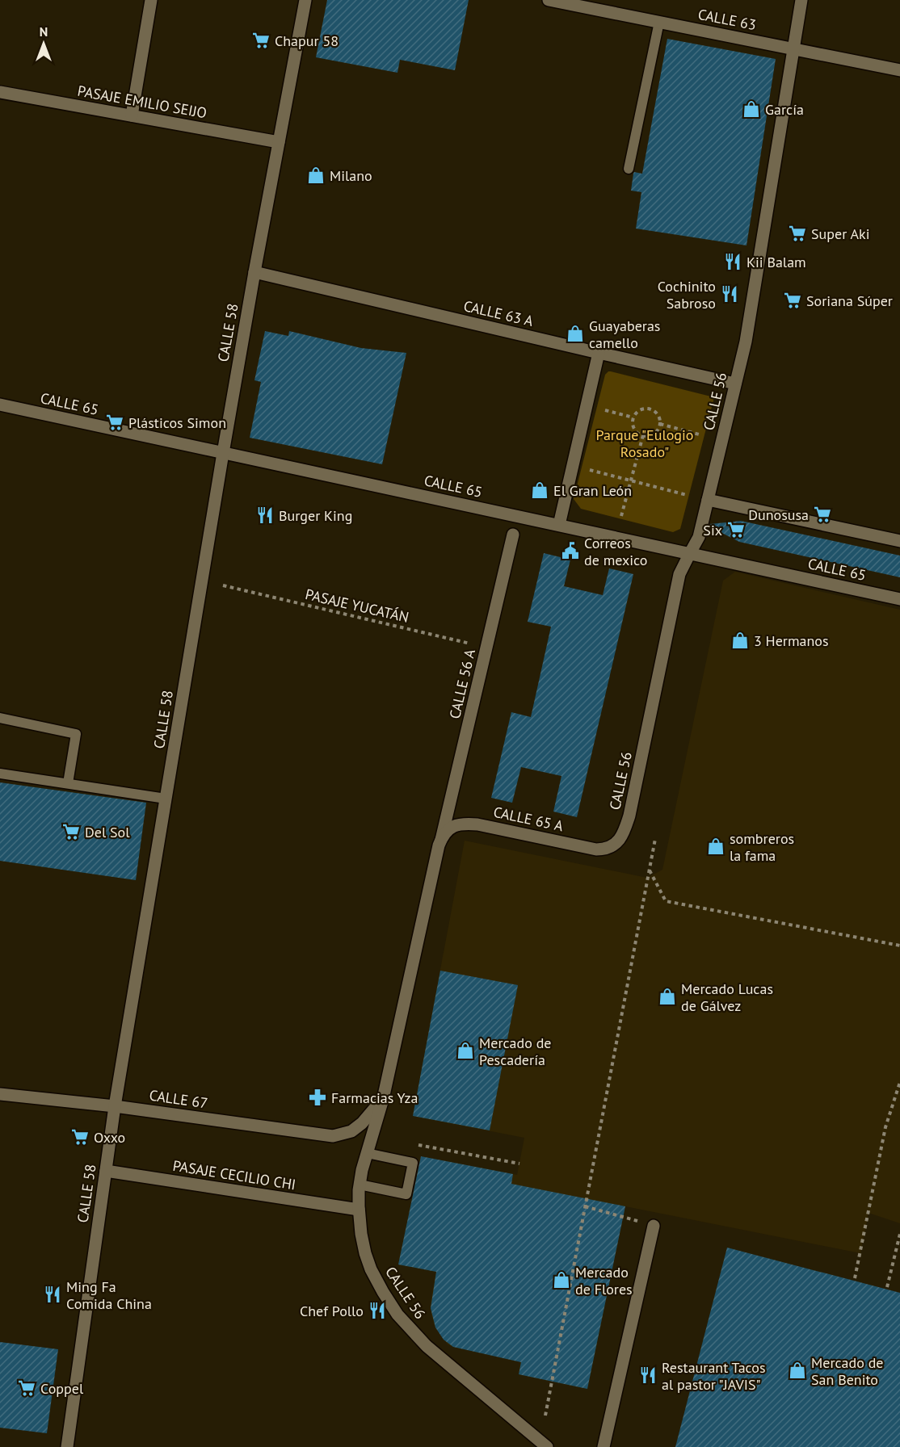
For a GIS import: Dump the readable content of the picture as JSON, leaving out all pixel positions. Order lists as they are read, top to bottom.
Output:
{
  "streets": {
    "street": [
      "CALLE 63",
      "PASAJE EMILIO SEIJO",
      "CALLE 63 A",
      "CALLE 58",
      "CALLE 56",
      "CALLE 65",
      "CALLE 56 A",
      "CALLE 65 A",
      "CALLE 67",
      "PASAJE CECILIO CHI"
    ],
    "path": ["PASAJE YUCATÁN"]
  },
  "crossings": [
    ["CALLE 63", "CALLE 56"],
    ["PASAJE EMILIO SEIJO", "CALLE 58"],
    ["CALLE 63 A", "CALLE 58"],
    ["CALLE 63 A", "CALLE 56"],
    ["CALLE 58", "CALLE 65"],
    ["CALLE 58", "CALLE 67"],
    ["CALLE 58", "PASAJE CECILIO CHI"],
    ["CALLE 56", "CALLE 65"],
    ["CALLE 56", "CALLE 56 A"],
    ["CALLE 56", "CALLE 65 A"],
    ["CALLE 56", "CALLE 67"],
    ["CALLE 56", "PASAJE CECILIO CHI"],
    ["PASAJE YUCATÁN", "CALLE 56 A"],
    ["CALLE 56 A", "CALLE 65 A"]
  ],
  "parks": ["Parque \"Eulogio Rosado\""],
  "places": {
    "supermarket": [
      "Chapur 58",
      "Super Aki",
      "Soriana Súper",
      "Plásticos Simon",
      "Dunosusa",
      "Six",
      "Del Sol",
      "Oxxo",
      "Coppel"
    ],
    "shop": [
      "García",
      "Milano",
      "Guayaberas camello",
      "El Gran León",
      "3 Hermanos",
      "sombreros la fama",
      "Mercado Lucas de Gálvez",
      "Mercado de Pescadería",
      "Mercado de Flores",
      "Mercado de San Benito"
    ],
    "restaurant": [
      "Kii Balam",
      "Cochinito Sabroso",
      "Burger King",
      "Ming Fa Comida China",
      "Chef Pollo",
      "Restaurant Tacos al pastor \"JAVIS\""
    ],
    "public building": ["Correos de mexico"],
    "pharmacy": ["Farmacias Yza"]
  },
  "north": "top"
}
